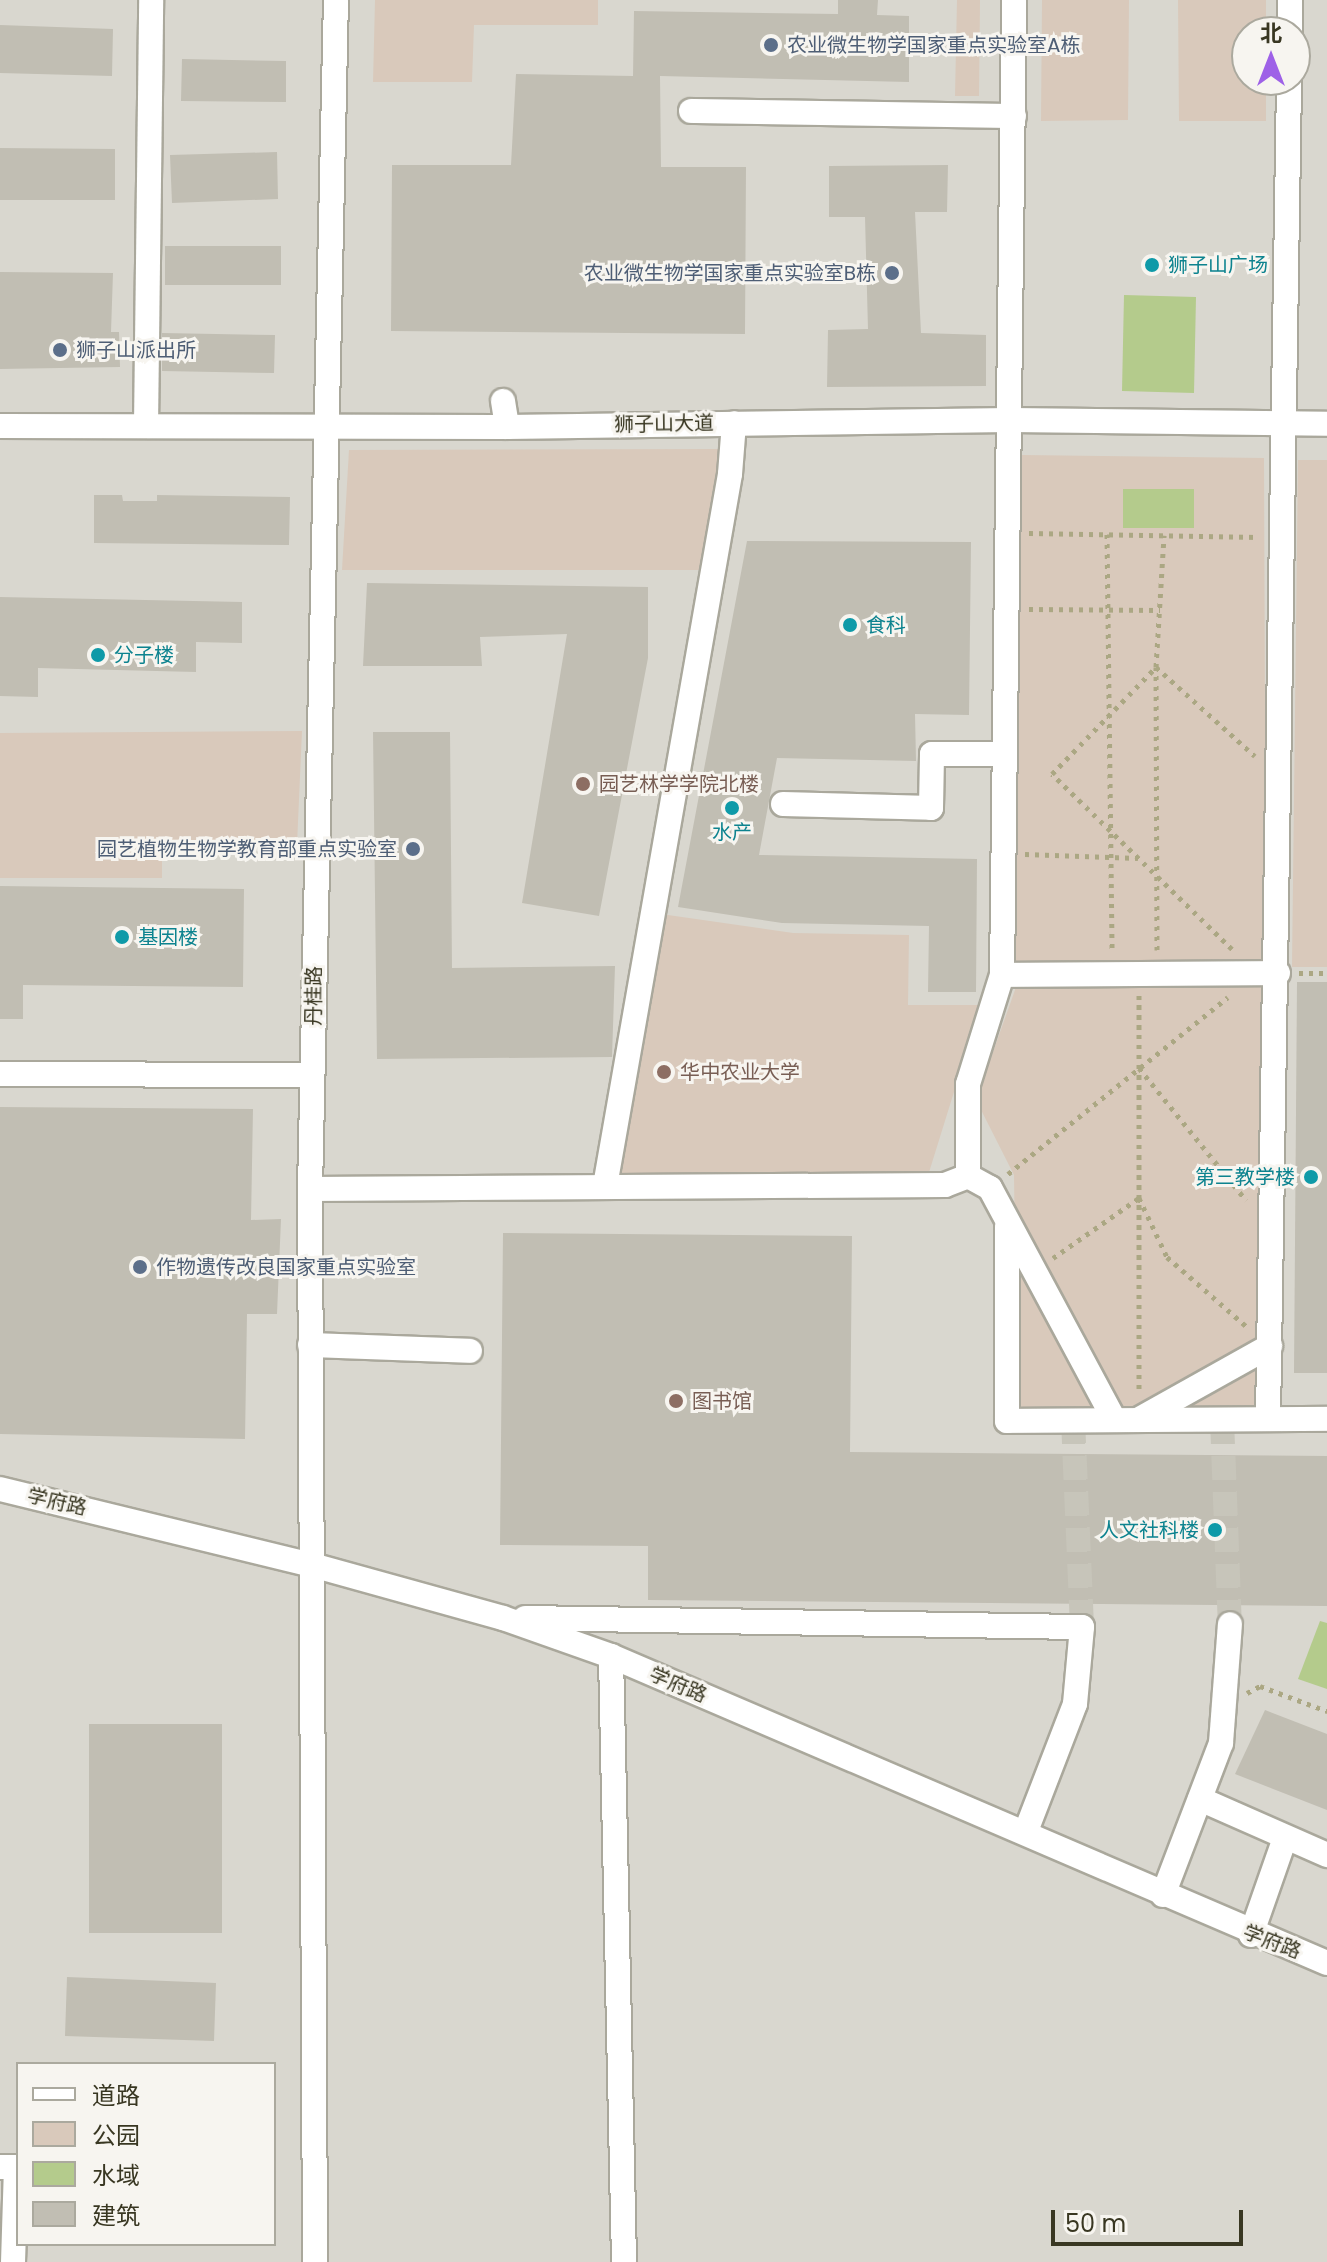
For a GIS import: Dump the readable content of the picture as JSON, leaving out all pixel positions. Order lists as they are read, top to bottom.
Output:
{
  "streets": {
    "street": ["狮子山大道", "丹桂路", "学府路"]
  },
  "crossings": [
    ["狮子山大道", "丹桂路"],
    ["丹桂路", "学府路"]
  ],
  "places": [
    "农业微生物学国家重点实验室A栋",
    "狮子山广场",
    "农业微生物学国家重点实验室B栋",
    "狮子山派出所",
    "食科",
    "分子楼",
    "园艺林学学院北楼",
    "水产",
    "园艺植物生物学教育部重点实验室",
    "基因楼",
    "华中农业大学",
    "第三教学楼",
    "作物遗传改良国家重点实验室",
    "图书馆",
    "人文社科楼"
  ],
  "legend": [
    "道路",
    "公园",
    "水域",
    "建筑"
  ],
  "scale_bar": "50 m",
  "north": "top"
}
